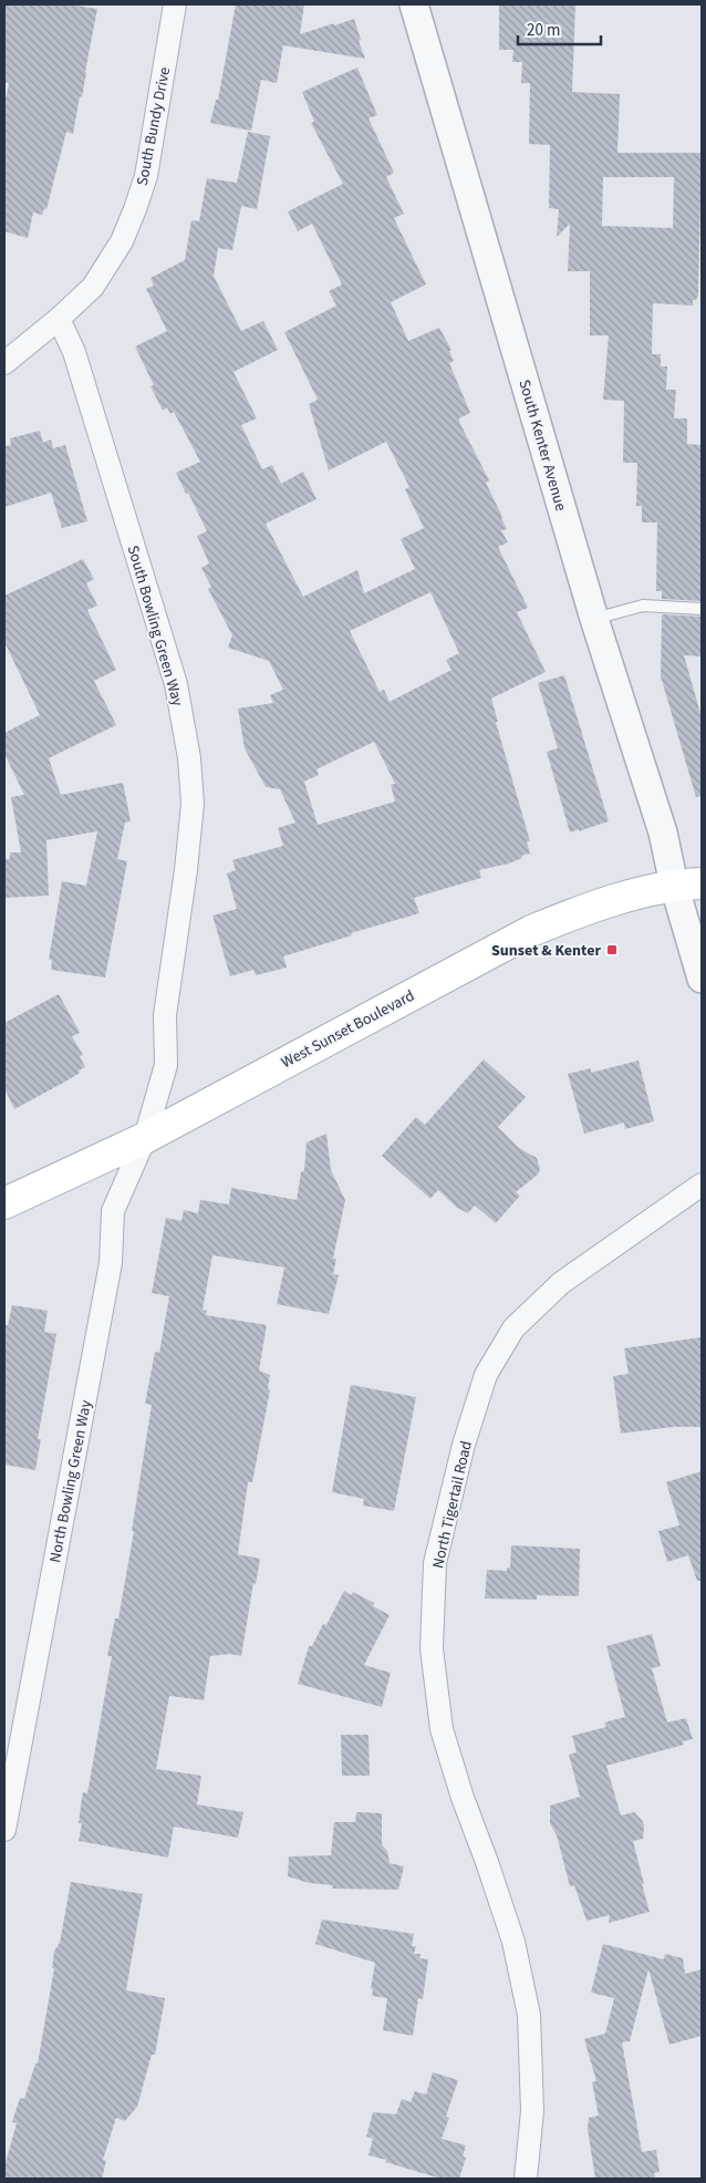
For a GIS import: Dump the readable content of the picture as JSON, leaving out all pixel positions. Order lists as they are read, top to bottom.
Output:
{
  "streets": {
    "main road": ["West Sunset Boulevard"],
    "street": [
      "South Bundy Drive",
      "South Kenter Avenue",
      "South Bowling Green Way",
      "North Bowling Green Way",
      "North Tigertail Road"
    ]
  },
  "crossings": [
    ["South Bundy Drive", "South Bowling Green Way"],
    ["South Kenter Avenue", "West Sunset Boulevard"],
    ["South Bowling Green Way", "West Sunset Boulevard"],
    ["South Bowling Green Way", "North Bowling Green Way"],
    ["West Sunset Boulevard", "North Bowling Green Way"]
  ],
  "places": {
    "transit": ["Sunset & Kenter"]
  },
  "scale_bar": "20 m"
}
